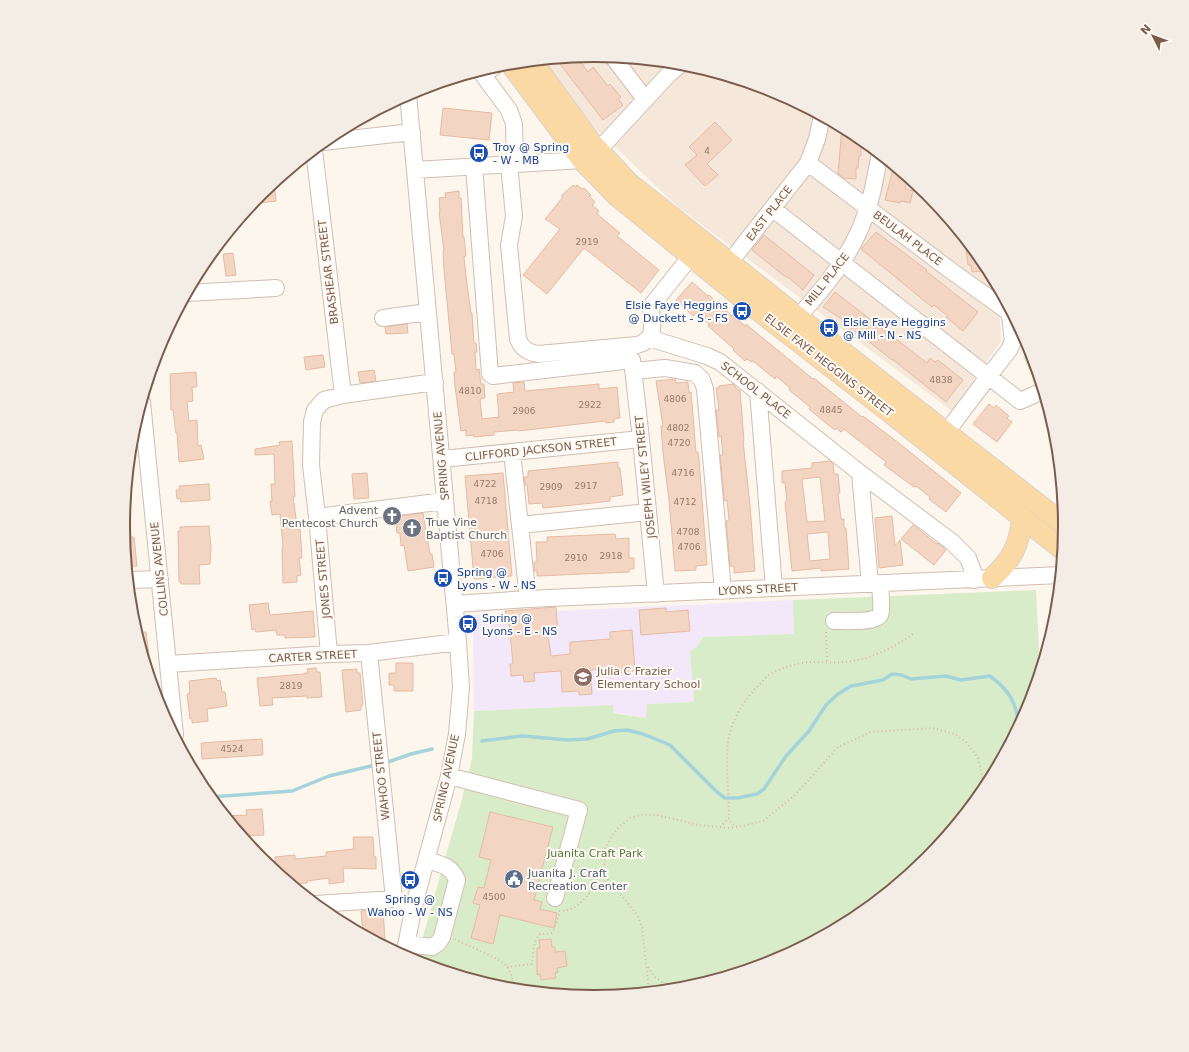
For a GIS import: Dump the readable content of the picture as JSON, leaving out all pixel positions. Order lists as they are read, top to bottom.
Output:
{
  "streets": {
    "main road": ["ELSIE FAYE HEGGINS STREET"],
    "street": [
      "EAST PLACE",
      "BEULAH PLACE",
      "BRASHEAR STREET",
      "MILL PLACE",
      "SCHOOL PLACE",
      "CLIFFORD JACKSON STREET",
      "SPRING AVENUE",
      "JOSEPH WILEY STREET",
      "COLLINS AVENUE",
      "JONES STREET",
      "LYONS STREET",
      "CARTER STREET",
      "WAHOO STREET"
    ]
  },
  "crossings": [
    ["EAST PLACE", "BEULAH PLACE"],
    ["EAST PLACE", "ELSIE FAYE HEGGINS STREET"],
    ["BEULAH PLACE", "MILL PLACE"],
    ["BEULAH PLACE", "ELSIE FAYE HEGGINS STREET"],
    ["BRASHEAR STREET", "JONES STREET"],
    ["MILL PLACE", "ELSIE FAYE HEGGINS STREET"],
    ["SCHOOL PLACE", "LYONS STREET"],
    ["CLIFFORD JACKSON STREET", "SPRING AVENUE"],
    ["CLIFFORD JACKSON STREET", "JOSEPH WILEY STREET"],
    ["SPRING AVENUE", "LYONS STREET"],
    ["SPRING AVENUE", "CARTER STREET"],
    ["JOSEPH WILEY STREET", "LYONS STREET"],
    ["COLLINS AVENUE", "CARTER STREET"],
    ["JONES STREET", "CARTER STREET"],
    ["CARTER STREET", "WAHOO STREET"]
  ],
  "parks": ["Juanita Craft Park"],
  "places": {
    "bus stop": [
      "Troy @ Spring - W - MB",
      "Elsie Faye Heggins @ Duckett - S - FS",
      "Elsie Faye Heggins @ Mill - N - NS",
      "Spring @ Lyons - W - NS",
      "Spring @ Lyons - E - NS",
      "Spring @ Wahoo - W - NS"
    ],
    "church": ["Advent Pentecost Church", "True Vine Baptist Church"],
    "school or university": ["Julia C Frazier Elementary School"],
    "public building": ["Juanita J. Craft Recreation Center"]
  },
  "house_numbers": [
    "4",
    "2919",
    "4838",
    "4810",
    "4806",
    "2922",
    "4845",
    "2906",
    "4802",
    "4720",
    "4716",
    "4722",
    "2917",
    "2909",
    "4718",
    "4712",
    "4708",
    "4706",
    "4706",
    "2918",
    "2910",
    "2819",
    "4524",
    "4500"
  ],
  "north": "top left"
}
